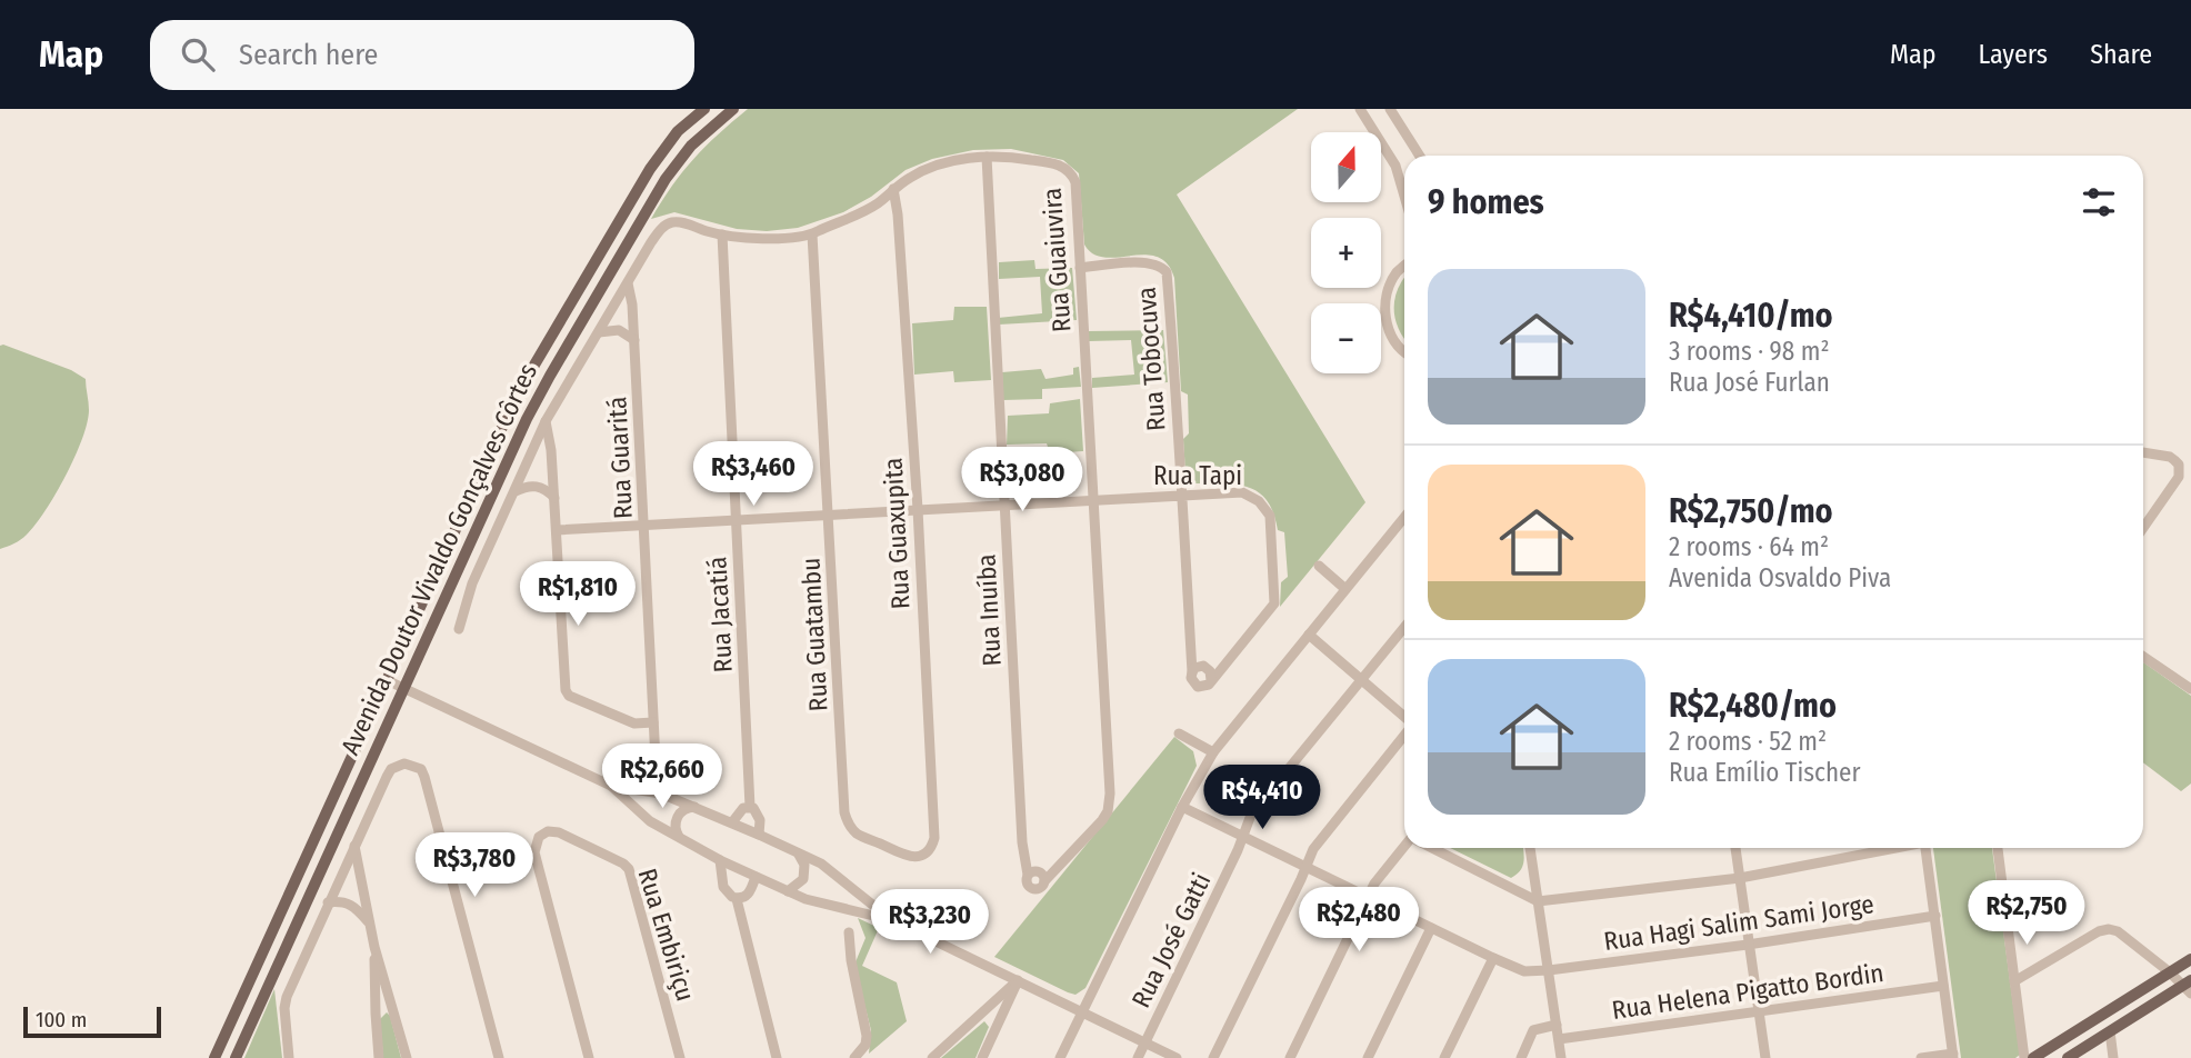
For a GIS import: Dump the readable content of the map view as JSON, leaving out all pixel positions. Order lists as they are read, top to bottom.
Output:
{
  "streets": {
    "main road": ["Avenida Doutor Vivaldo Gonçalves Côrtes"],
    "street": [
      "Rua Guaiuvira",
      "Rua Tobocuva",
      "Rua Guaritá",
      "Rua Tapi",
      "Rua Guaxupita",
      "Rua Inuíba",
      "Rua Jacatiá",
      "Rua Guatambu",
      "Rua Hagi Salim Sami Jorge",
      "Rua Embiriçu",
      "Rua José Gatti",
      "Rua Helena Pigatto Bordin"
    ]
  },
  "crossings": [
    ["Rua Guaiuvira", "Rua Tobocuva"],
    ["Rua Guaiuvira", "Rua Guaritá"],
    ["Rua Guaiuvira", "Rua Tapi"],
    ["Rua Guaiuvira", "Rua Guaxupita"],
    ["Rua Guaiuvira", "Rua Inuíba"],
    ["Rua Guaiuvira", "Rua Jacatiá"],
    ["Rua Guaiuvira", "Rua Guatambu"],
    ["Rua Tobocuva", "Rua Tapi"],
    ["Rua Guaritá", "Rua Tapi"],
    ["Rua Tapi", "Rua Guaxupita"],
    ["Rua Tapi", "Rua Inuíba"],
    ["Rua Tapi", "Rua Jacatiá"],
    ["Rua Tapi", "Rua Guatambu"],
    ["Rua Guaxupita", "Rua Guatambu"],
    ["Rua Hagi Salim Sami Jorge", "Rua José Gatti"]
  ],
  "scale_bar": "100 m",
  "north": "top",
  "page": {
    "header": "Map",
    "search": "Search here",
    "nav": ["Map", "Layers", "Share"],
    "map_buttons": ["+", "−"],
    "heading": "9 homes",
    "list": [
      {
        "name": "R$4,410/mo",
        "note": "3 rooms · 98 m² · Rua José Furlan"
      },
      {
        "name": "R$2,750/mo",
        "note": "2 rooms · 64 m² · Avenida Osvaldo Piva"
      },
      {
        "name": "R$2,480/mo",
        "note": "2 rooms · 52 m² · Rua Emílio Tischer"
      }
    ],
    "price": [
      "R$3,460",
      "R$3,080",
      "R$1,810",
      "R$2,660",
      "R$4,410",
      "R$3,780",
      "R$2,750",
      "R$2,480",
      "R$3,230"
    ],
    "scale": "100 m"
  }
}
